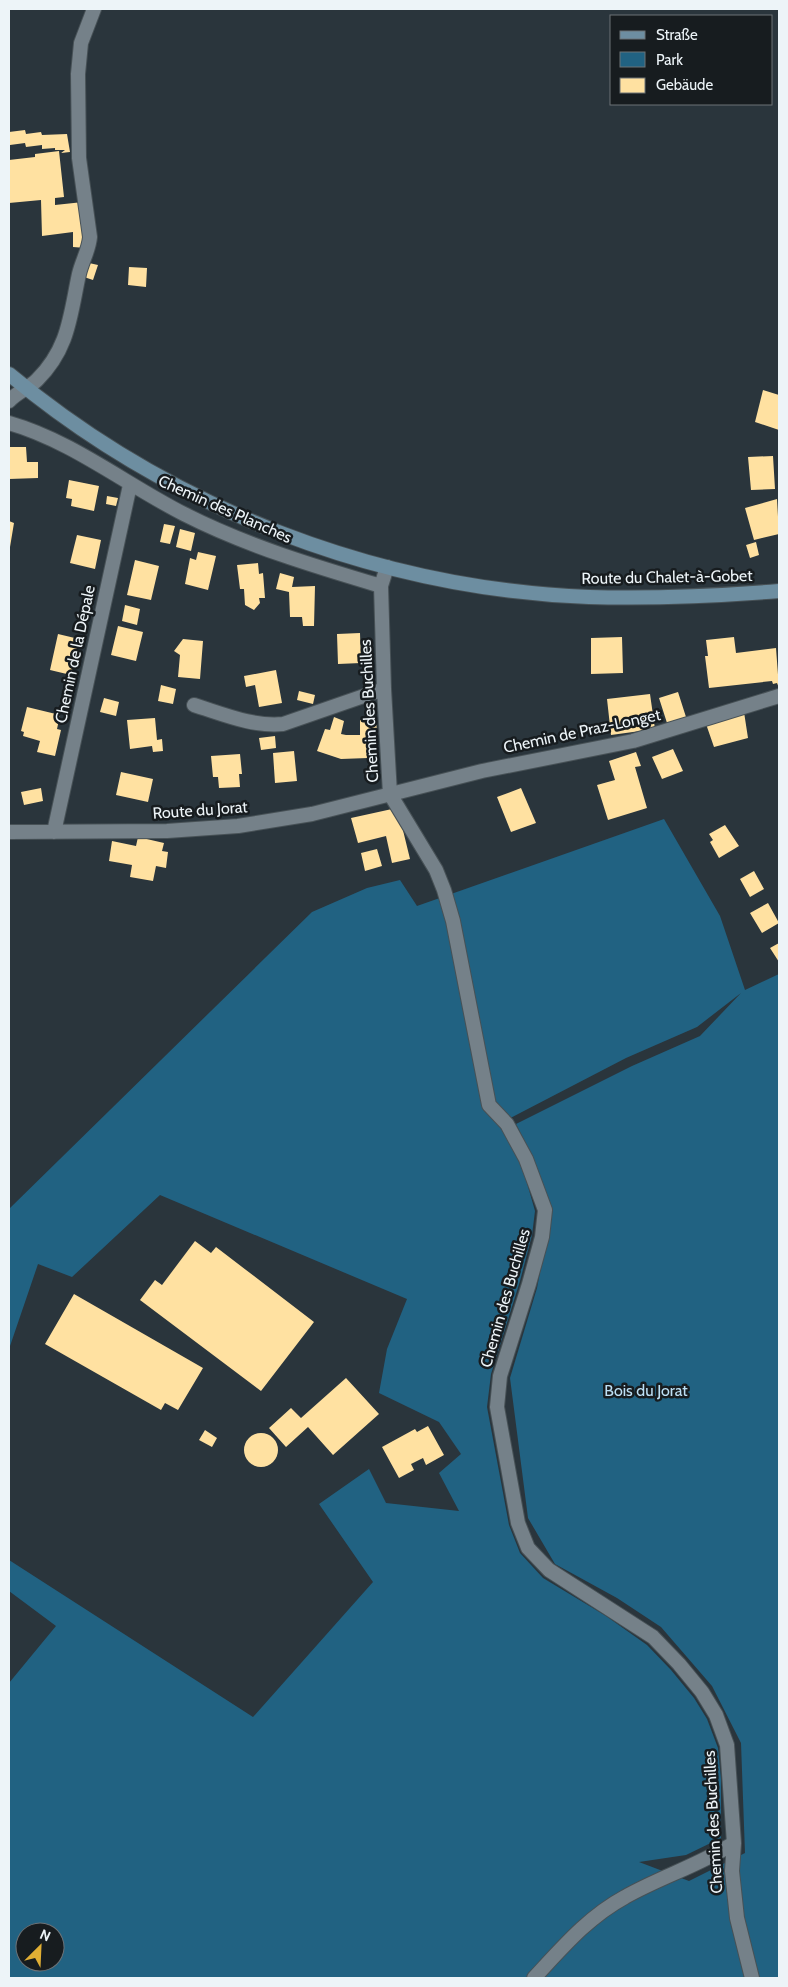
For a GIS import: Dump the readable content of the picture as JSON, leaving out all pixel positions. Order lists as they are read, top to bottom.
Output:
{
  "streets": {
    "main road": ["Route du Chalet-à-Gobet"],
    "street": [
      "Chemin des Planches",
      "Chemin de la Dépale",
      "Chemin des Buchilles",
      "Chemin de Praz-Longet",
      "Route du Jorat"
    ]
  },
  "crossings": [
    ["Chemin des Planches", "Chemin de la Dépale"],
    ["Chemin des Planches", "Chemin des Buchilles"],
    ["Route du Chalet-à-Gobet", "Chemin des Buchilles"],
    ["Chemin de la Dépale", "Route du Jorat"],
    ["Chemin des Buchilles", "Chemin de Praz-Longet"],
    ["Chemin des Buchilles", "Route du Jorat"],
    ["Chemin de Praz-Longet", "Route du Jorat"]
  ],
  "parks": ["Bois du Jorat"],
  "legend": ["Straße", "Park", "Gebäude"],
  "north": "top right"
}
